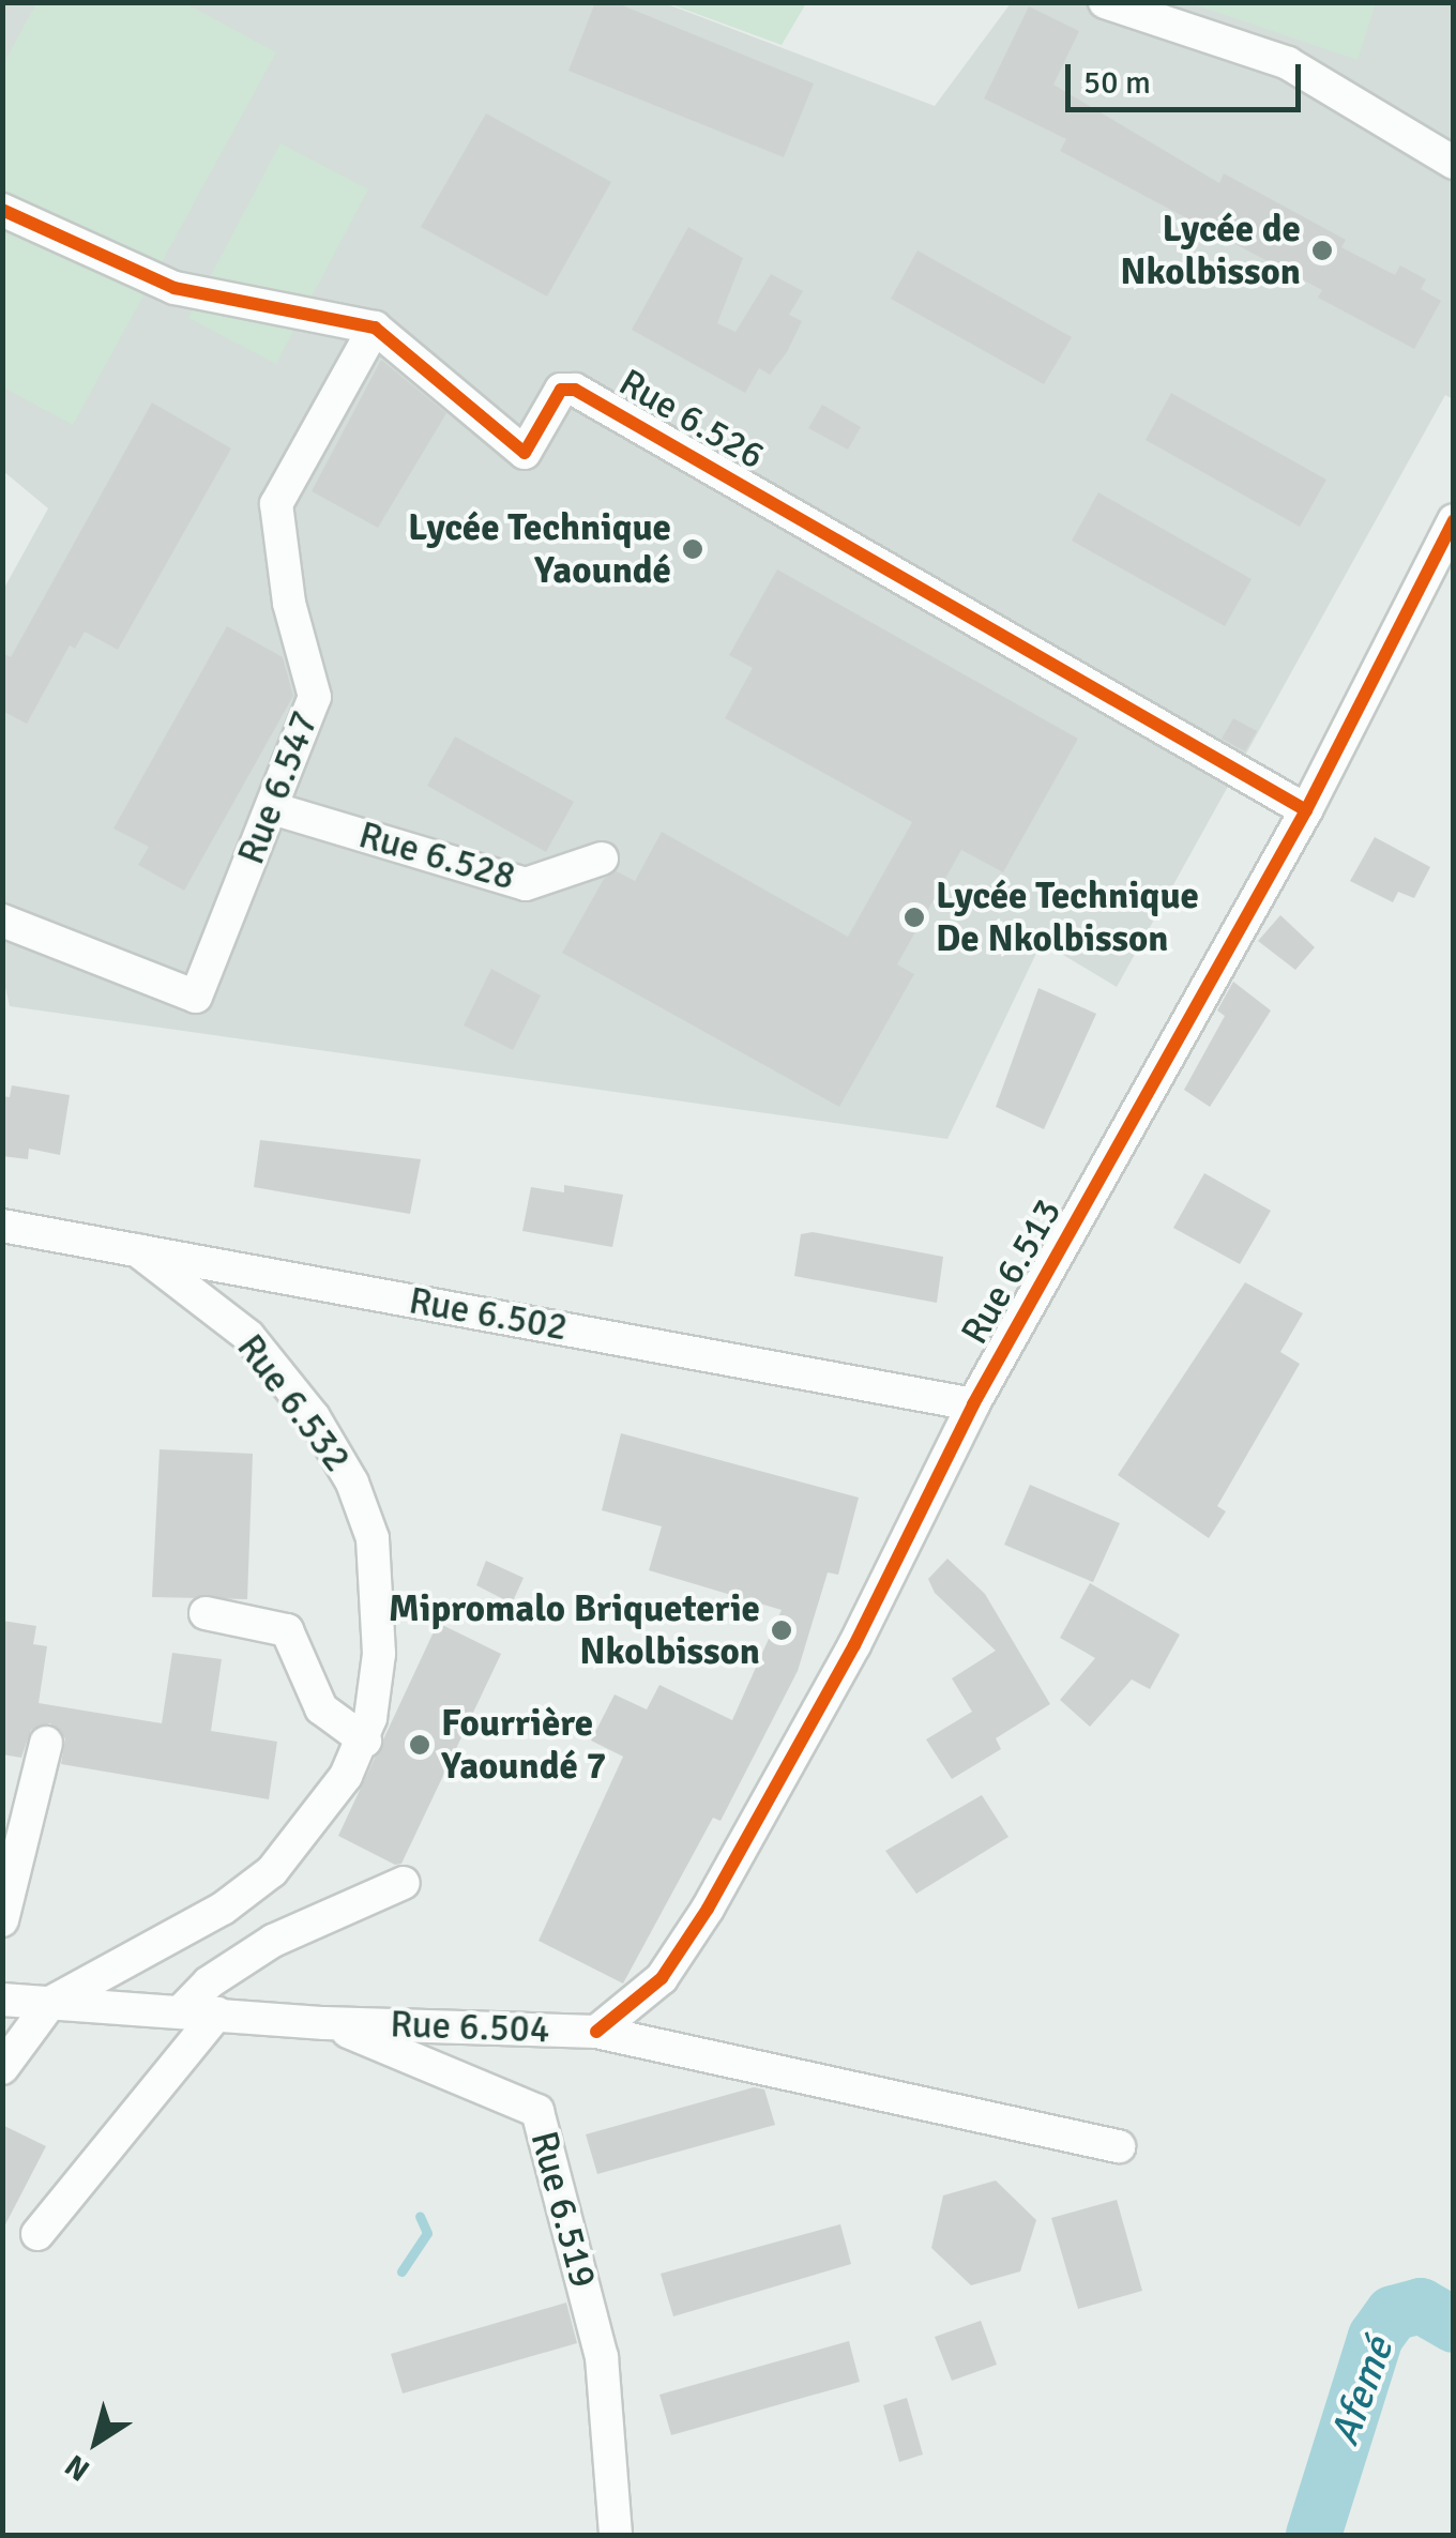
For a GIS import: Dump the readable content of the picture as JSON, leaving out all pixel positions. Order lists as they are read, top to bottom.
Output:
{
  "streets": {
    "street": [
      "Rue 6.526",
      "Rue 6.547",
      "Rue 6.528",
      "Rue 6.513",
      "Rue 6.502",
      "Rue 6.532",
      "Rue 6.504",
      "Rue 6.519"
    ]
  },
  "crossings": [
    ["Rue 6.526", "Rue 6.547"],
    ["Rue 6.526", "Rue 6.513"],
    ["Rue 6.547", "Rue 6.528"],
    ["Rue 6.513", "Rue 6.502"],
    ["Rue 6.513", "Rue 6.504"],
    ["Rue 6.502", "Rue 6.532"],
    ["Rue 6.532", "Rue 6.504"],
    ["Rue 6.504", "Rue 6.519"]
  ],
  "water": ["Afemé"],
  "places": [
    "Lycée de Nkolbisson",
    "Lycée Technique Yaoundé",
    "Lycée Technique De Nkolbisson",
    "Mipromalo Briqueterie Nkolbisson",
    "Fourrière Yaoundé 7"
  ],
  "scale_bar": "50 m",
  "north": "bottom left"
}
